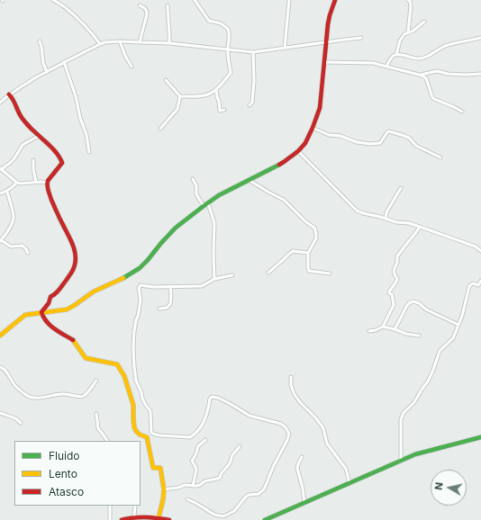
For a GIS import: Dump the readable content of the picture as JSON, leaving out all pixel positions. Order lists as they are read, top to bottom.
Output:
{
  "legend": ["Fluido", "Lento", "Atasco"],
  "north": "left"
}
